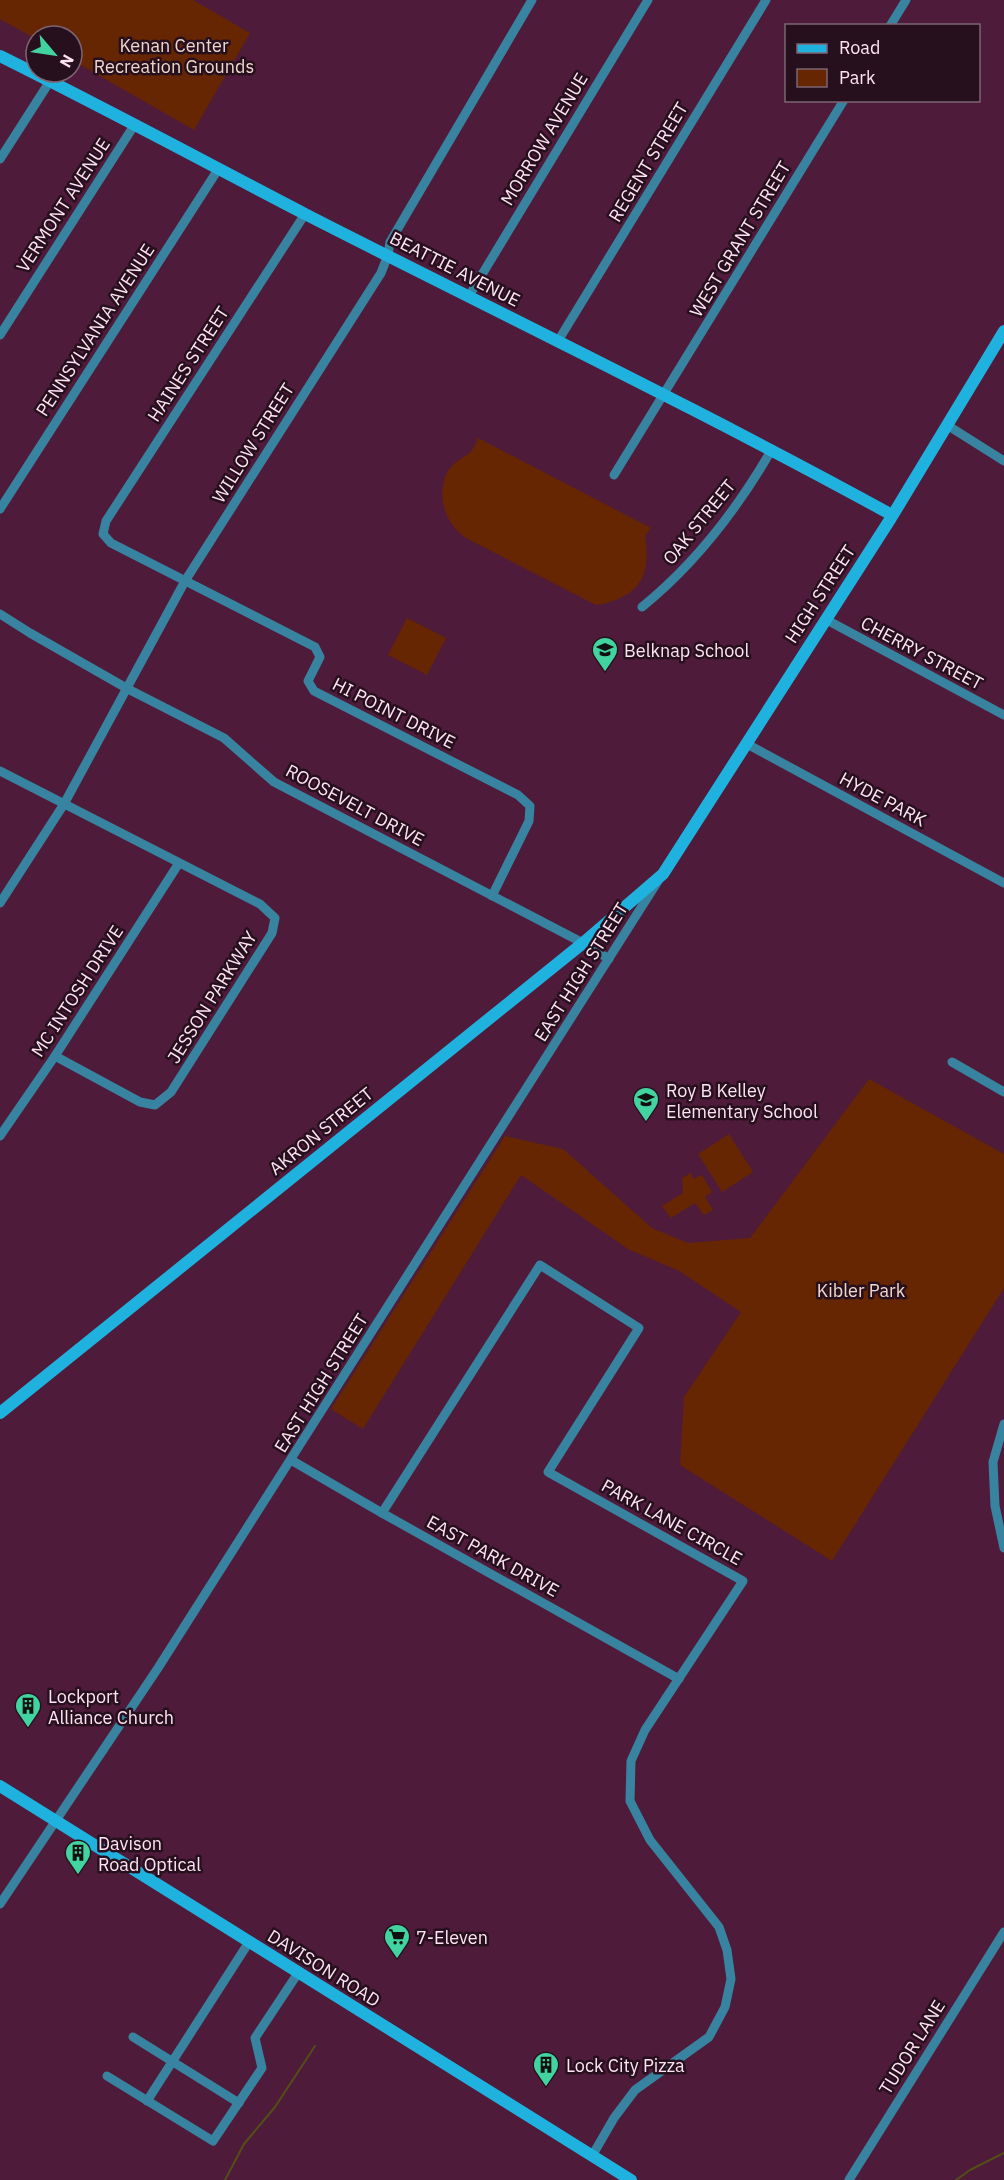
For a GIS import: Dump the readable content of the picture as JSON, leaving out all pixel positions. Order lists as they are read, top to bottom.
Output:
{
  "streets": {
    "street": [
      "MORROW AVENUE",
      "REGENT STREET",
      "VERMONT AVENUE",
      "WEST GRANT STREET",
      "BEATTIE AVENUE",
      "PENNSYLVANIA AVENUE",
      "HAINES STREET",
      "WILLOW STREET",
      "OAK STREET",
      "HIGH STREET",
      "CHERRY STREET",
      "HI POINT DRIVE",
      "HYDE PARK",
      "ROOSEVELT DRIVE",
      "EAST HIGH STREET",
      "MC INTOSH DRIVE",
      "JESSON PARKWAY",
      "AKRON STREET",
      "PARK LANE CIRCLE",
      "EAST PARK DRIVE",
      "DAVISON ROAD",
      "TUDOR LANE"
    ]
  },
  "crossings": [
    ["MORROW AVENUE", "BEATTIE AVENUE"],
    ["REGENT STREET", "BEATTIE AVENUE"],
    ["VERMONT AVENUE", "BEATTIE AVENUE"],
    ["WEST GRANT STREET", "BEATTIE AVENUE"],
    ["BEATTIE AVENUE", "PENNSYLVANIA AVENUE"],
    ["BEATTIE AVENUE", "HAINES STREET"],
    ["BEATTIE AVENUE", "WILLOW STREET"],
    ["BEATTIE AVENUE", "OAK STREET"],
    ["BEATTIE AVENUE", "HIGH STREET"],
    ["HAINES STREET", "HI POINT DRIVE"],
    ["WILLOW STREET", "HI POINT DRIVE"],
    ["WILLOW STREET", "ROOSEVELT DRIVE"],
    ["WILLOW STREET", "JESSON PARKWAY"],
    ["HIGH STREET", "CHERRY STREET"],
    ["HIGH STREET", "HYDE PARK"],
    ["HIGH STREET", "EAST HIGH STREET"],
    ["HIGH STREET", "AKRON STREET"],
    ["HI POINT DRIVE", "ROOSEVELT DRIVE"],
    ["ROOSEVELT DRIVE", "EAST HIGH STREET"],
    ["ROOSEVELT DRIVE", "AKRON STREET"],
    ["EAST HIGH STREET", "AKRON STREET"],
    ["EAST HIGH STREET", "EAST PARK DRIVE"],
    ["EAST HIGH STREET", "DAVISON ROAD"],
    ["MC INTOSH DRIVE", "JESSON PARKWAY"],
    ["PARK LANE CIRCLE", "EAST PARK DRIVE"],
    ["PARK LANE CIRCLE", "DAVISON ROAD"]
  ],
  "parks": ["Kenan Center Recreation Grounds", "Kibler Park"],
  "places": {
    "school or university": ["Belknap School", "Roy B Kelley Elementary School"],
    "building": ["Lockport Alliance Church", "Davison Road Optical", "Lock City Pizza"],
    "supermarket": ["7-Eleven"]
  },
  "legend": ["Road", "Park"],
  "north": "bottom right"
}
